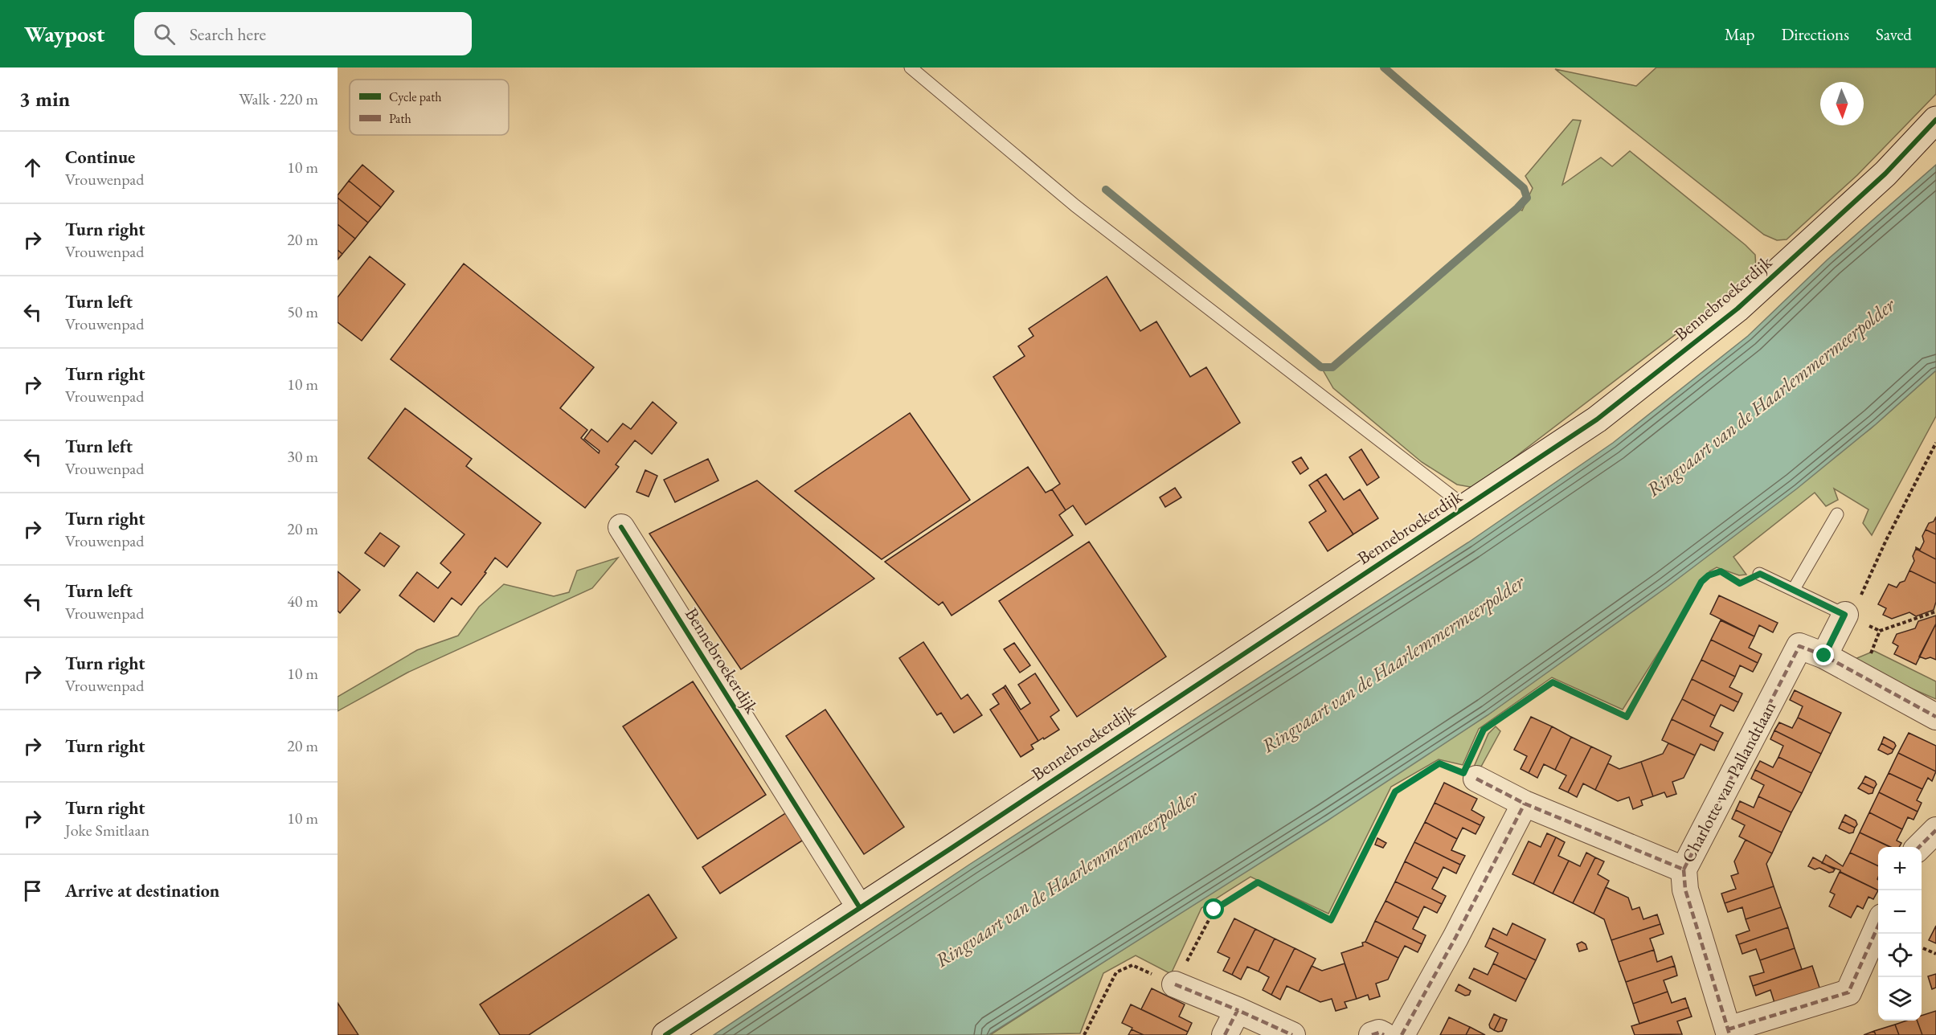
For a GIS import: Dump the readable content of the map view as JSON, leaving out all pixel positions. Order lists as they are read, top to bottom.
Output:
{
  "streets": {
    "street": ["Bennebroekerdijk", "Charlotte van Pallandtlaan"]
  },
  "water": ["Ringvaart van de Haarlemmermeerpolder"],
  "legend": ["Cycle path", "Path"],
  "north": "bottom",
  "page": {
    "header": "Waypost",
    "search": "Search here",
    "nav": ["Map", "Directions", "Saved"],
    "heading": ["3 min", "Walk · 220 m"],
    "list": [
      ["Continue", "Vrouwenpad", "10 m"],
      ["Turn right", "Vrouwenpad", "20 m"],
      ["Turn left", "Vrouwenpad", "50 m"],
      ["Turn right", "Vrouwenpad", "10 m"],
      ["Turn left", "Vrouwenpad", "30 m"],
      ["Turn right", "Vrouwenpad", "20 m"],
      ["Turn left", "Vrouwenpad", "40 m"],
      ["Turn right", "Vrouwenpad", "10 m"],
      ["Turn right", "20 m"],
      ["Turn right", "Joke Smitlaan", "10 m"],
      "Arrive at destination"
    ],
    "map_buttons": ["+", "−"]
  }
}
